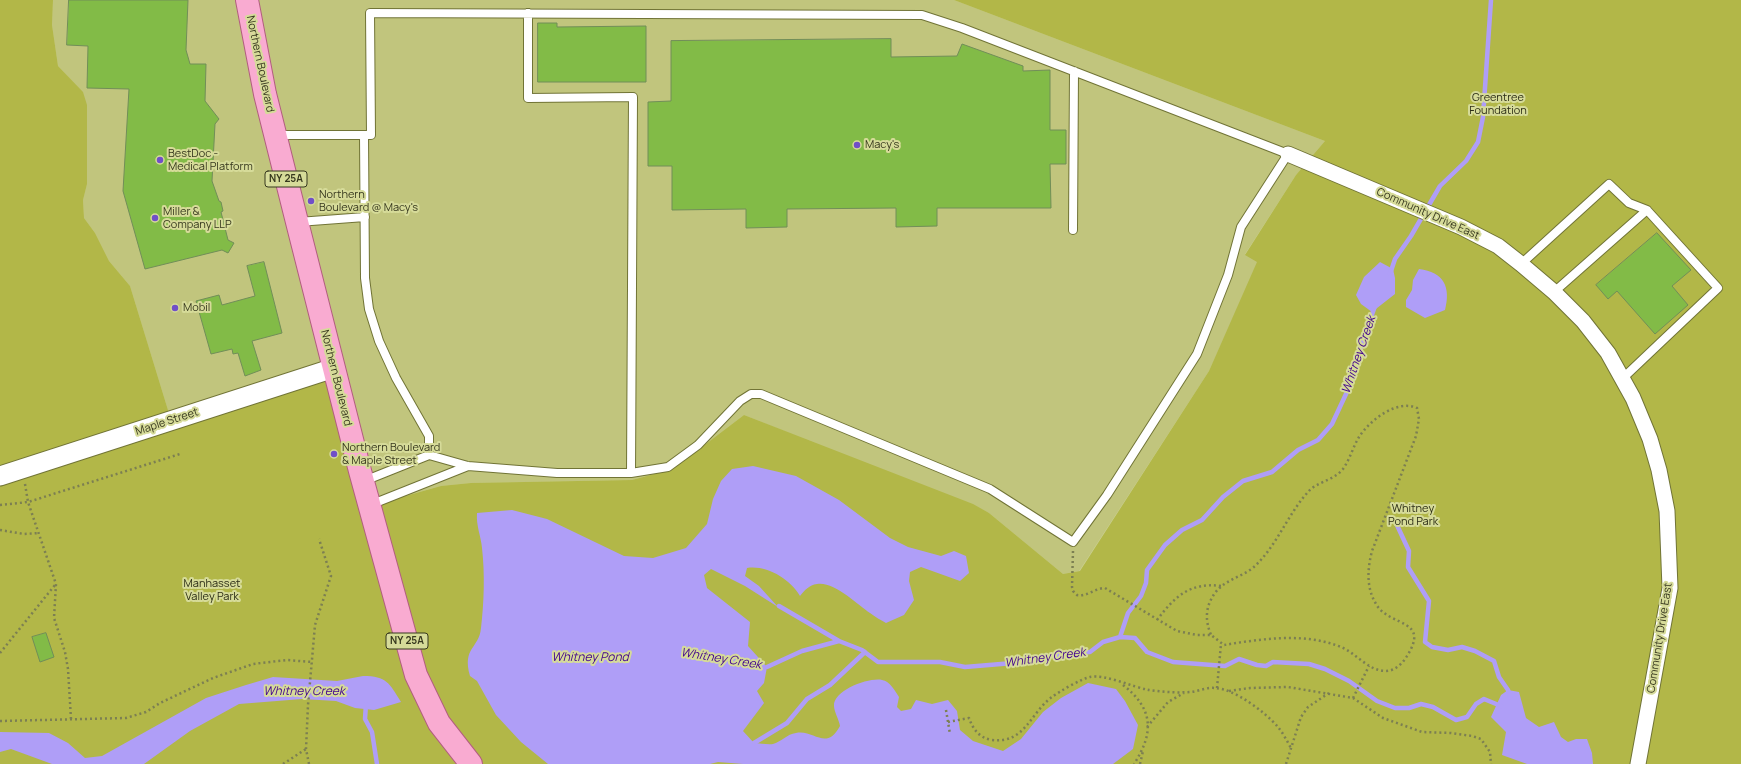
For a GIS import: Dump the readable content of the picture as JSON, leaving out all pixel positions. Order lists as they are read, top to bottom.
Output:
{
  "streets": {
    "main road": ["Northern Boulevard", "NY 25A"],
    "street": ["Community Drive East", "Maple Street"]
  },
  "crossings": [
    ["Northern Boulevard", "Maple Street"]
  ],
  "water": ["Whitney Creek", "Whitney Pond"],
  "parks": ["Greentree Foundation", "Whitney Pond Park", "Manhasset Valley Park"],
  "places": [
    "Macy's",
    "BestDoc - Medical Platform",
    "Northern Boulevard @ Macy's",
    "Miller & Company LLP",
    "Mobil",
    "Northern Boulevard & Maple Street"
  ]
}
